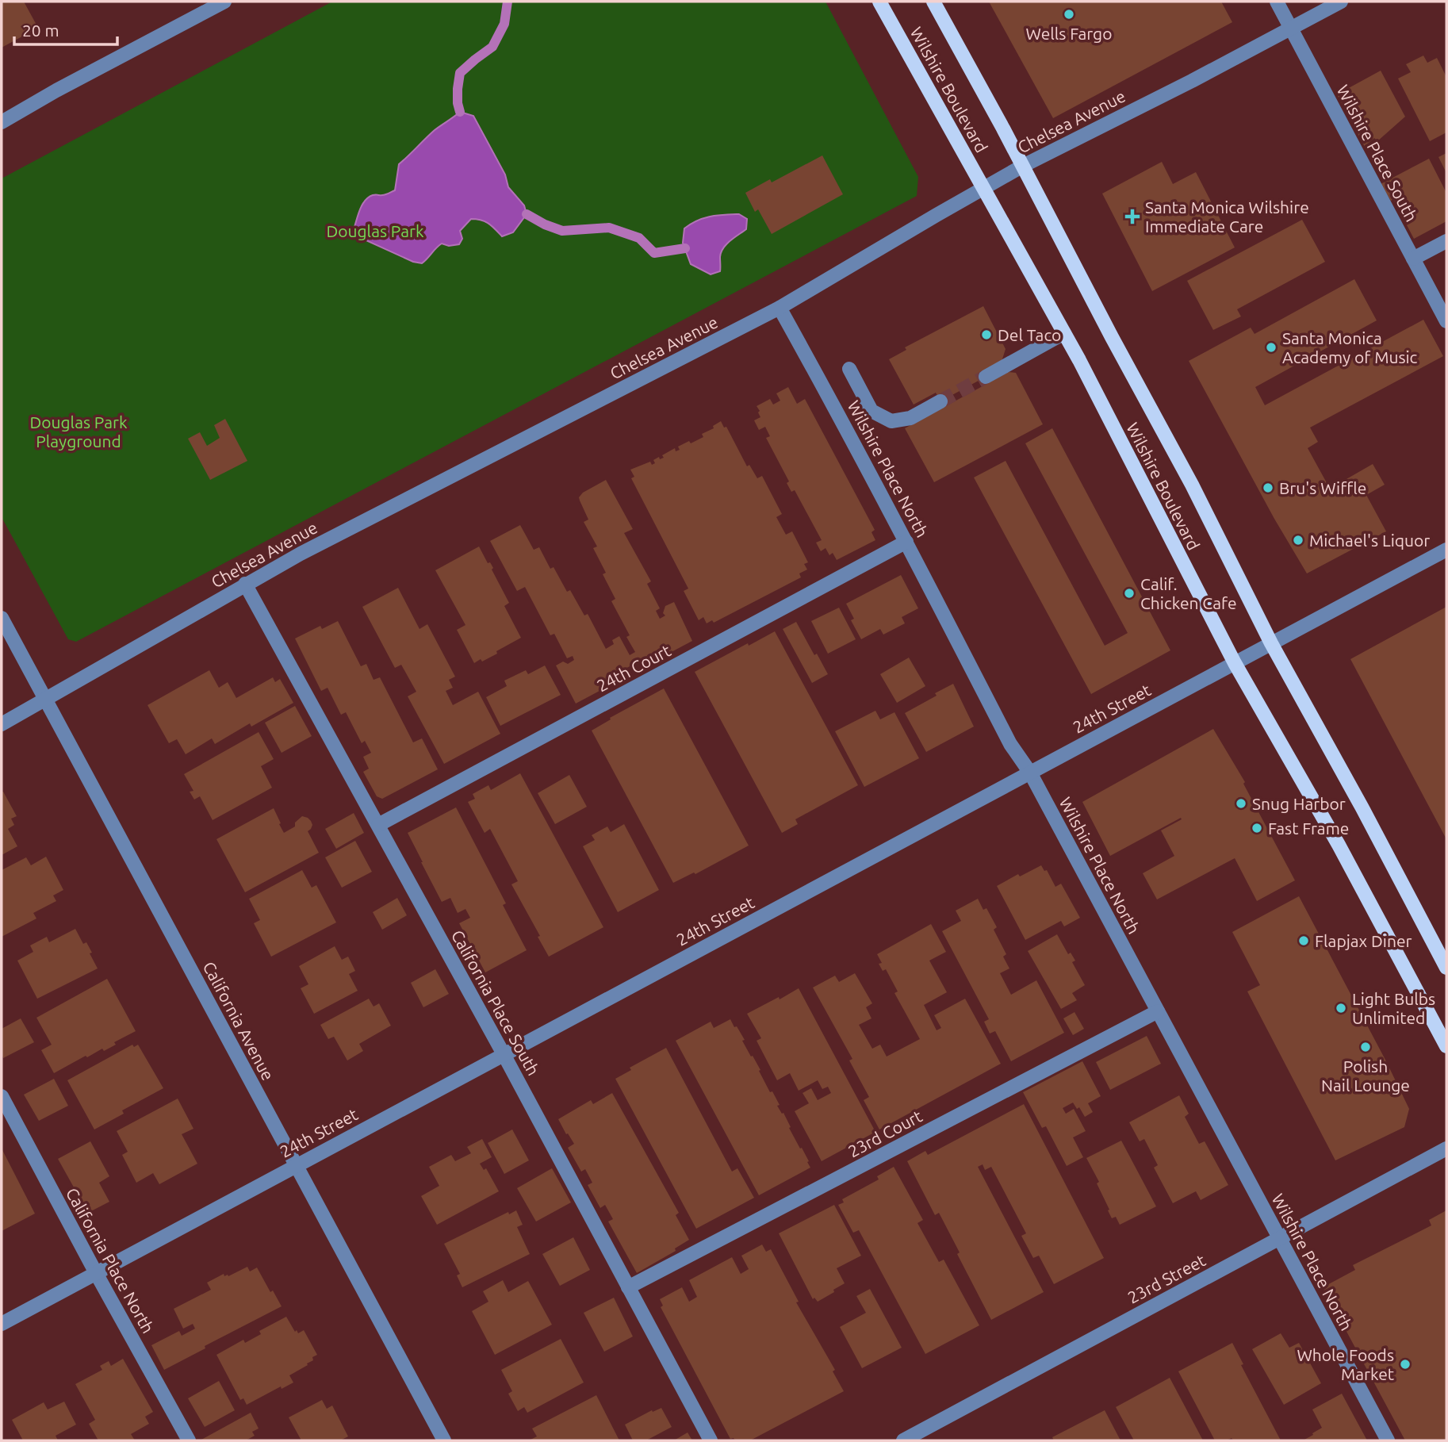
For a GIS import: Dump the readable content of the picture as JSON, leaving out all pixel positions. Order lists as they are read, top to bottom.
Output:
{
  "streets": {
    "main road": ["Wilshire Boulevard"],
    "street": [
      "Chelsea Avenue",
      "Wilshire Place South",
      "Wilshire Place North",
      "24th Court",
      "24th Street",
      "California Place South",
      "California Avenue",
      "23rd Court",
      "California Place North",
      "23rd Street"
    ]
  },
  "crossings": [
    ["Wilshire Boulevard", "Chelsea Avenue"],
    ["Wilshire Boulevard", "24th Street"],
    ["Chelsea Avenue", "Wilshire Place South"],
    ["Chelsea Avenue", "Wilshire Place North"],
    ["Chelsea Avenue", "California Place South"],
    ["Chelsea Avenue", "California Avenue"],
    ["Wilshire Place North", "24th Court"],
    ["Wilshire Place North", "24th Street"],
    ["Wilshire Place North", "23rd Court"],
    ["Wilshire Place North", "23rd Street"],
    ["24th Court", "California Place South"],
    ["24th Street", "California Place South"],
    ["24th Street", "California Avenue"],
    ["24th Street", "California Place North"],
    ["California Place South", "23rd Court"]
  ],
  "parks": ["Douglas Park", "Douglas Park Playground"],
  "places": {
    "other": [
      "Wells Fargo",
      "Del Taco",
      "Santa Monica Academy of Music",
      "Bru's Wiffle",
      "Michael's Liquor",
      "Calif. Chicken Cafe",
      "Snug Harbor",
      "Fast Frame",
      "Flapjax Diner",
      "Light Bulbs Unlimited",
      "Polish Nail Lounge",
      "Whole Foods Market"
    ],
    "health": ["Santa Monica Wilshire Immediate Care"]
  },
  "scale_bar": "20 m"
}
